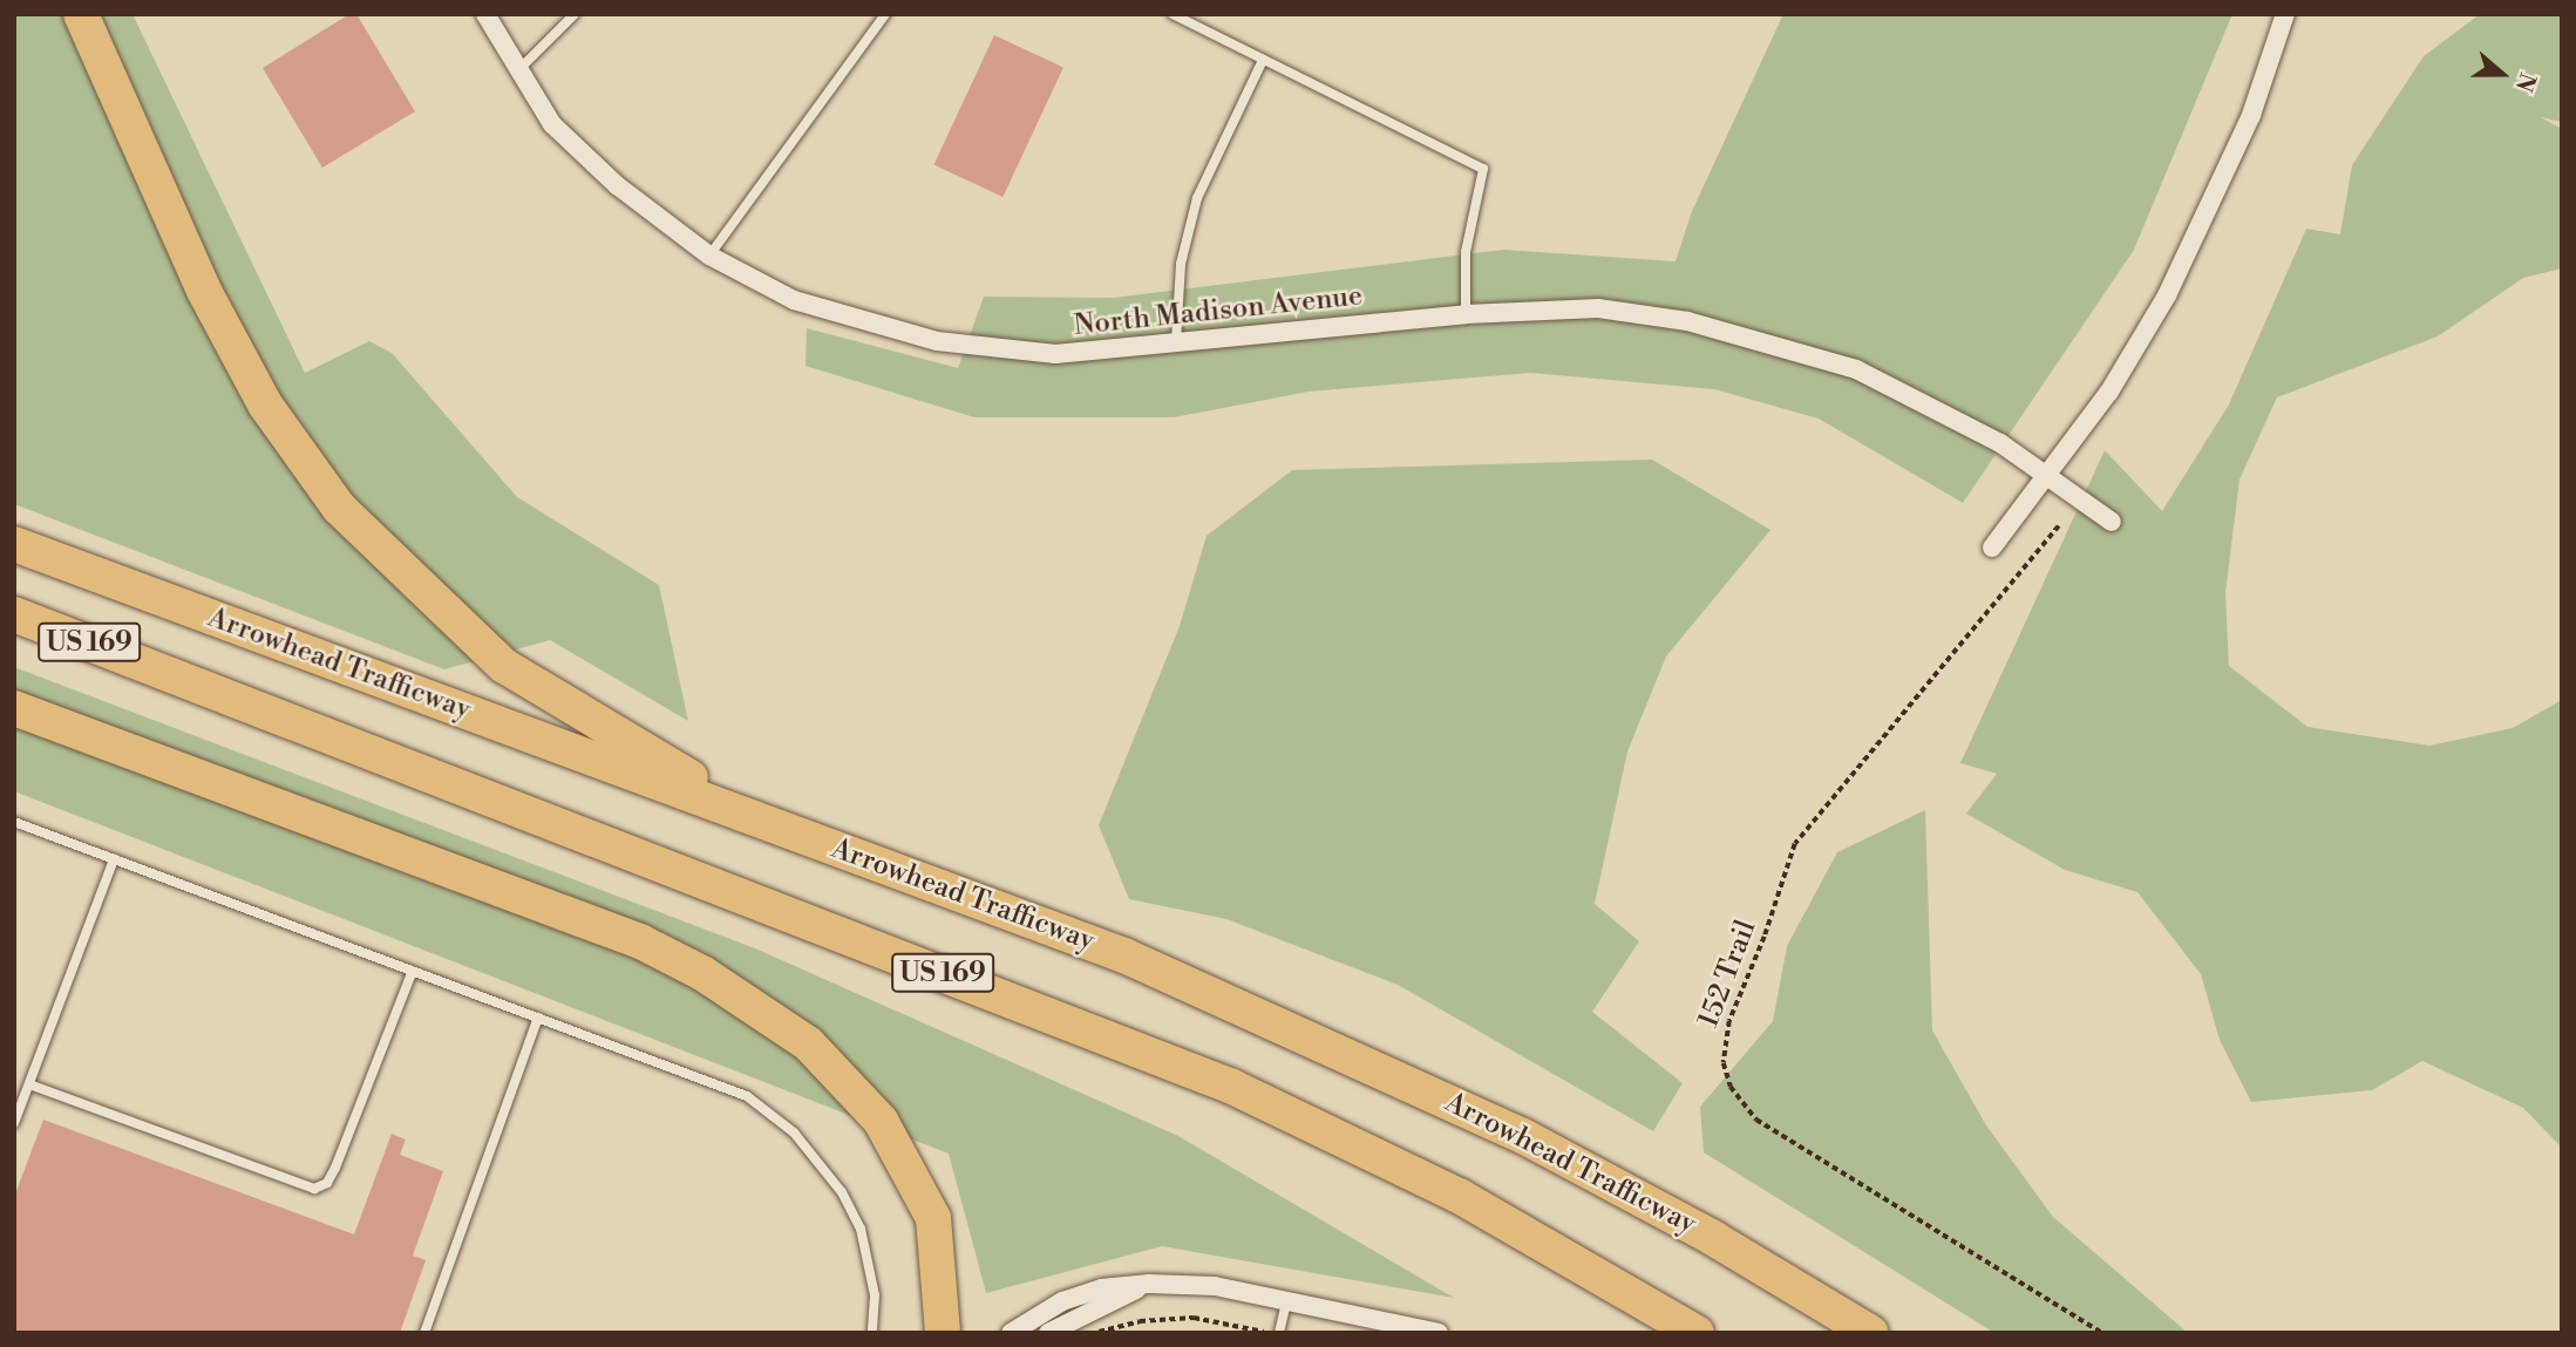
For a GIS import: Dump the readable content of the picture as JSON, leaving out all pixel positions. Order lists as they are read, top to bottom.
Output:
{
  "streets": {
    "highway": ["US 169", "Arrowhead Trafficway"],
    "street": ["North Madison Avenue"],
    "path": ["152 Trail"]
  },
  "north": "right"
}
